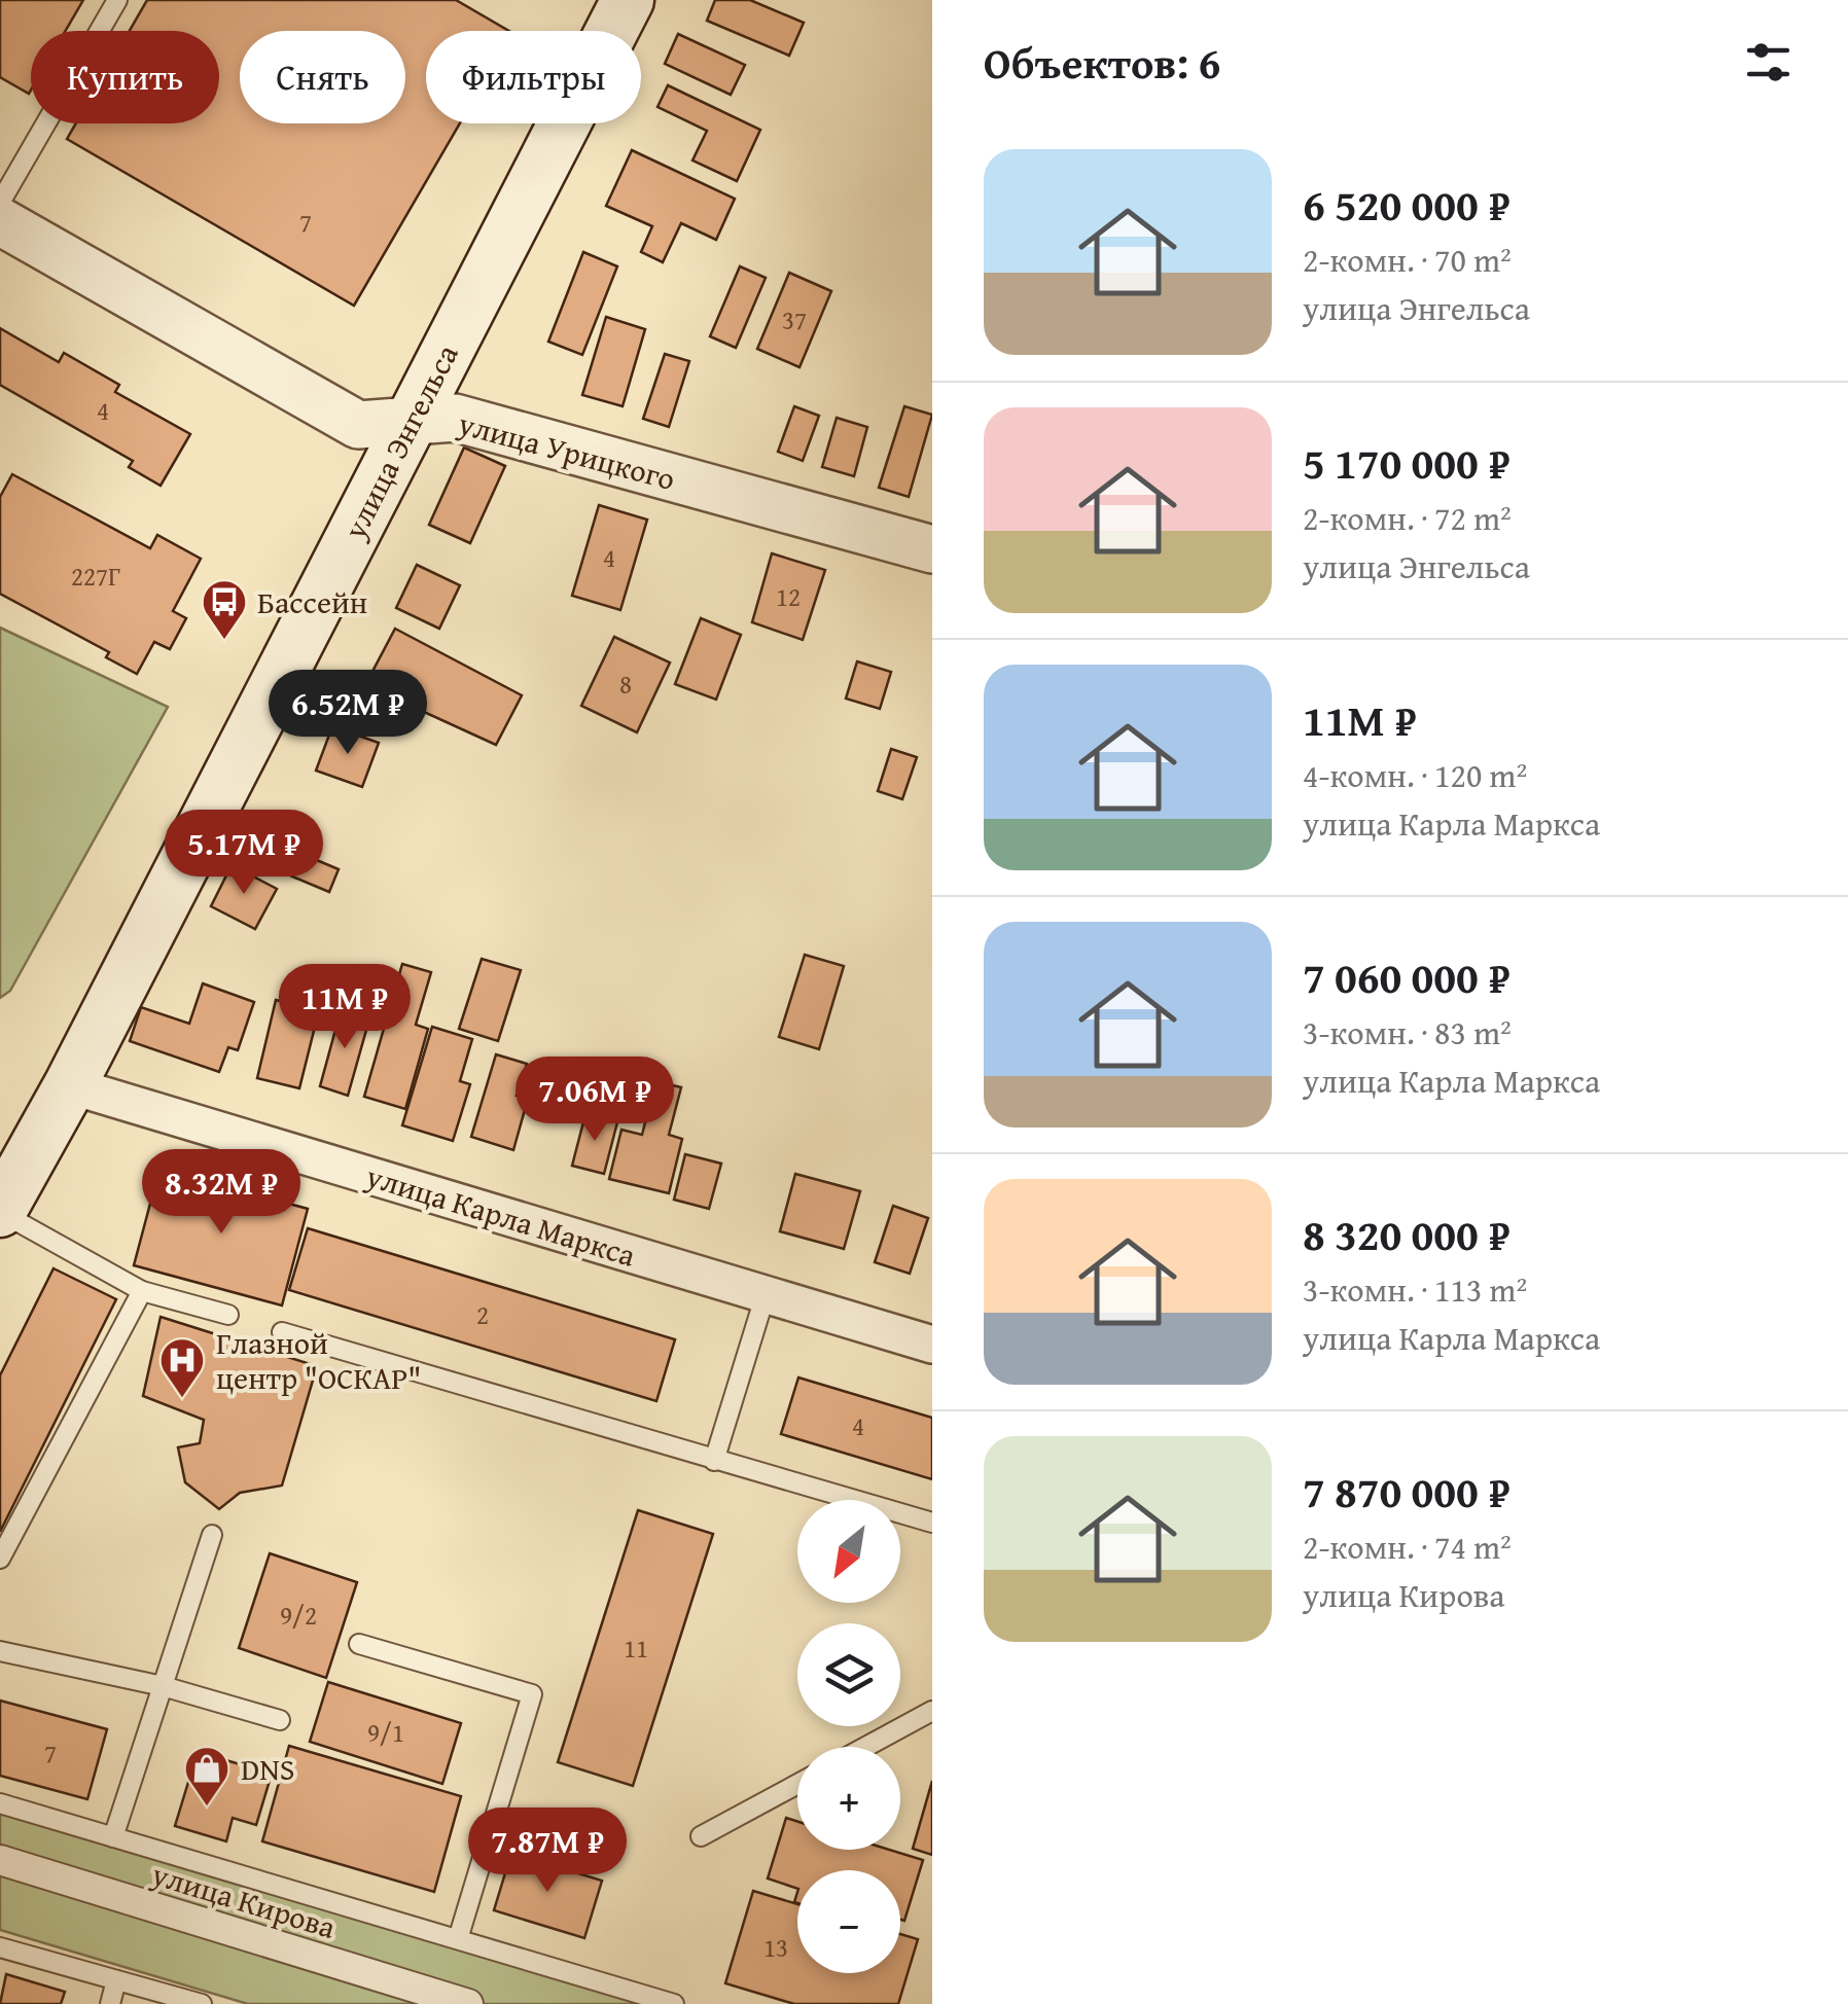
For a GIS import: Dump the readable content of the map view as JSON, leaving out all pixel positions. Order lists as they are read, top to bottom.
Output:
{
  "streets": {
    "main road": ["улица Энгельса"],
    "street": ["улица Урицкого", "улица Карла Маркса", "улица Кирова"]
  },
  "crossings": [
    ["улица Энгельса", "улица Урицкого"],
    ["улица Энгельса", "улица Карла Маркса"]
  ],
  "places": {
    "bus stop": ["Бассейн"],
    "hospital": ["Глазной центр \"ОСКАР\""],
    "shop": ["DNS"]
  },
  "house_numbers": [
    "7",
    "37",
    "4",
    "4",
    "227Г",
    "12",
    "8",
    "2",
    "4",
    "9/2",
    "11",
    "9/1",
    "7",
    "13"
  ],
  "north": "bottom left",
  "page": {
    "heading": "Объектов: 6",
    "chip": ["Купить", "Снять", "Фильтры"],
    "list": [
      {
        "name": "6 520 000 ₽",
        "note": "2-комн. · 70 m² · улица Энгельса"
      },
      {
        "name": "5 170 000 ₽",
        "note": "2-комн. · 72 m² · улица Энгельса"
      },
      {
        "name": "11M ₽",
        "note": "4-комн. · 120 m² · улица Карла Маркса"
      },
      {
        "name": "7 060 000 ₽",
        "note": "3-комн. · 83 m² · улица Карла Маркса"
      },
      {
        "name": "8 320 000 ₽",
        "note": "3-комн. · 113 m² · улица Карла Маркса"
      },
      {
        "name": "7 870 000 ₽",
        "note": "2-комн. · 74 m² · улица Кирова"
      }
    ],
    "price": [
      "6.52M ₽",
      "5.17M ₽",
      "11M ₽",
      "7.06M ₽",
      "8.32M ₽",
      "7.87M ₽"
    ],
    "map_buttons": ["+", "−"]
  }
}
